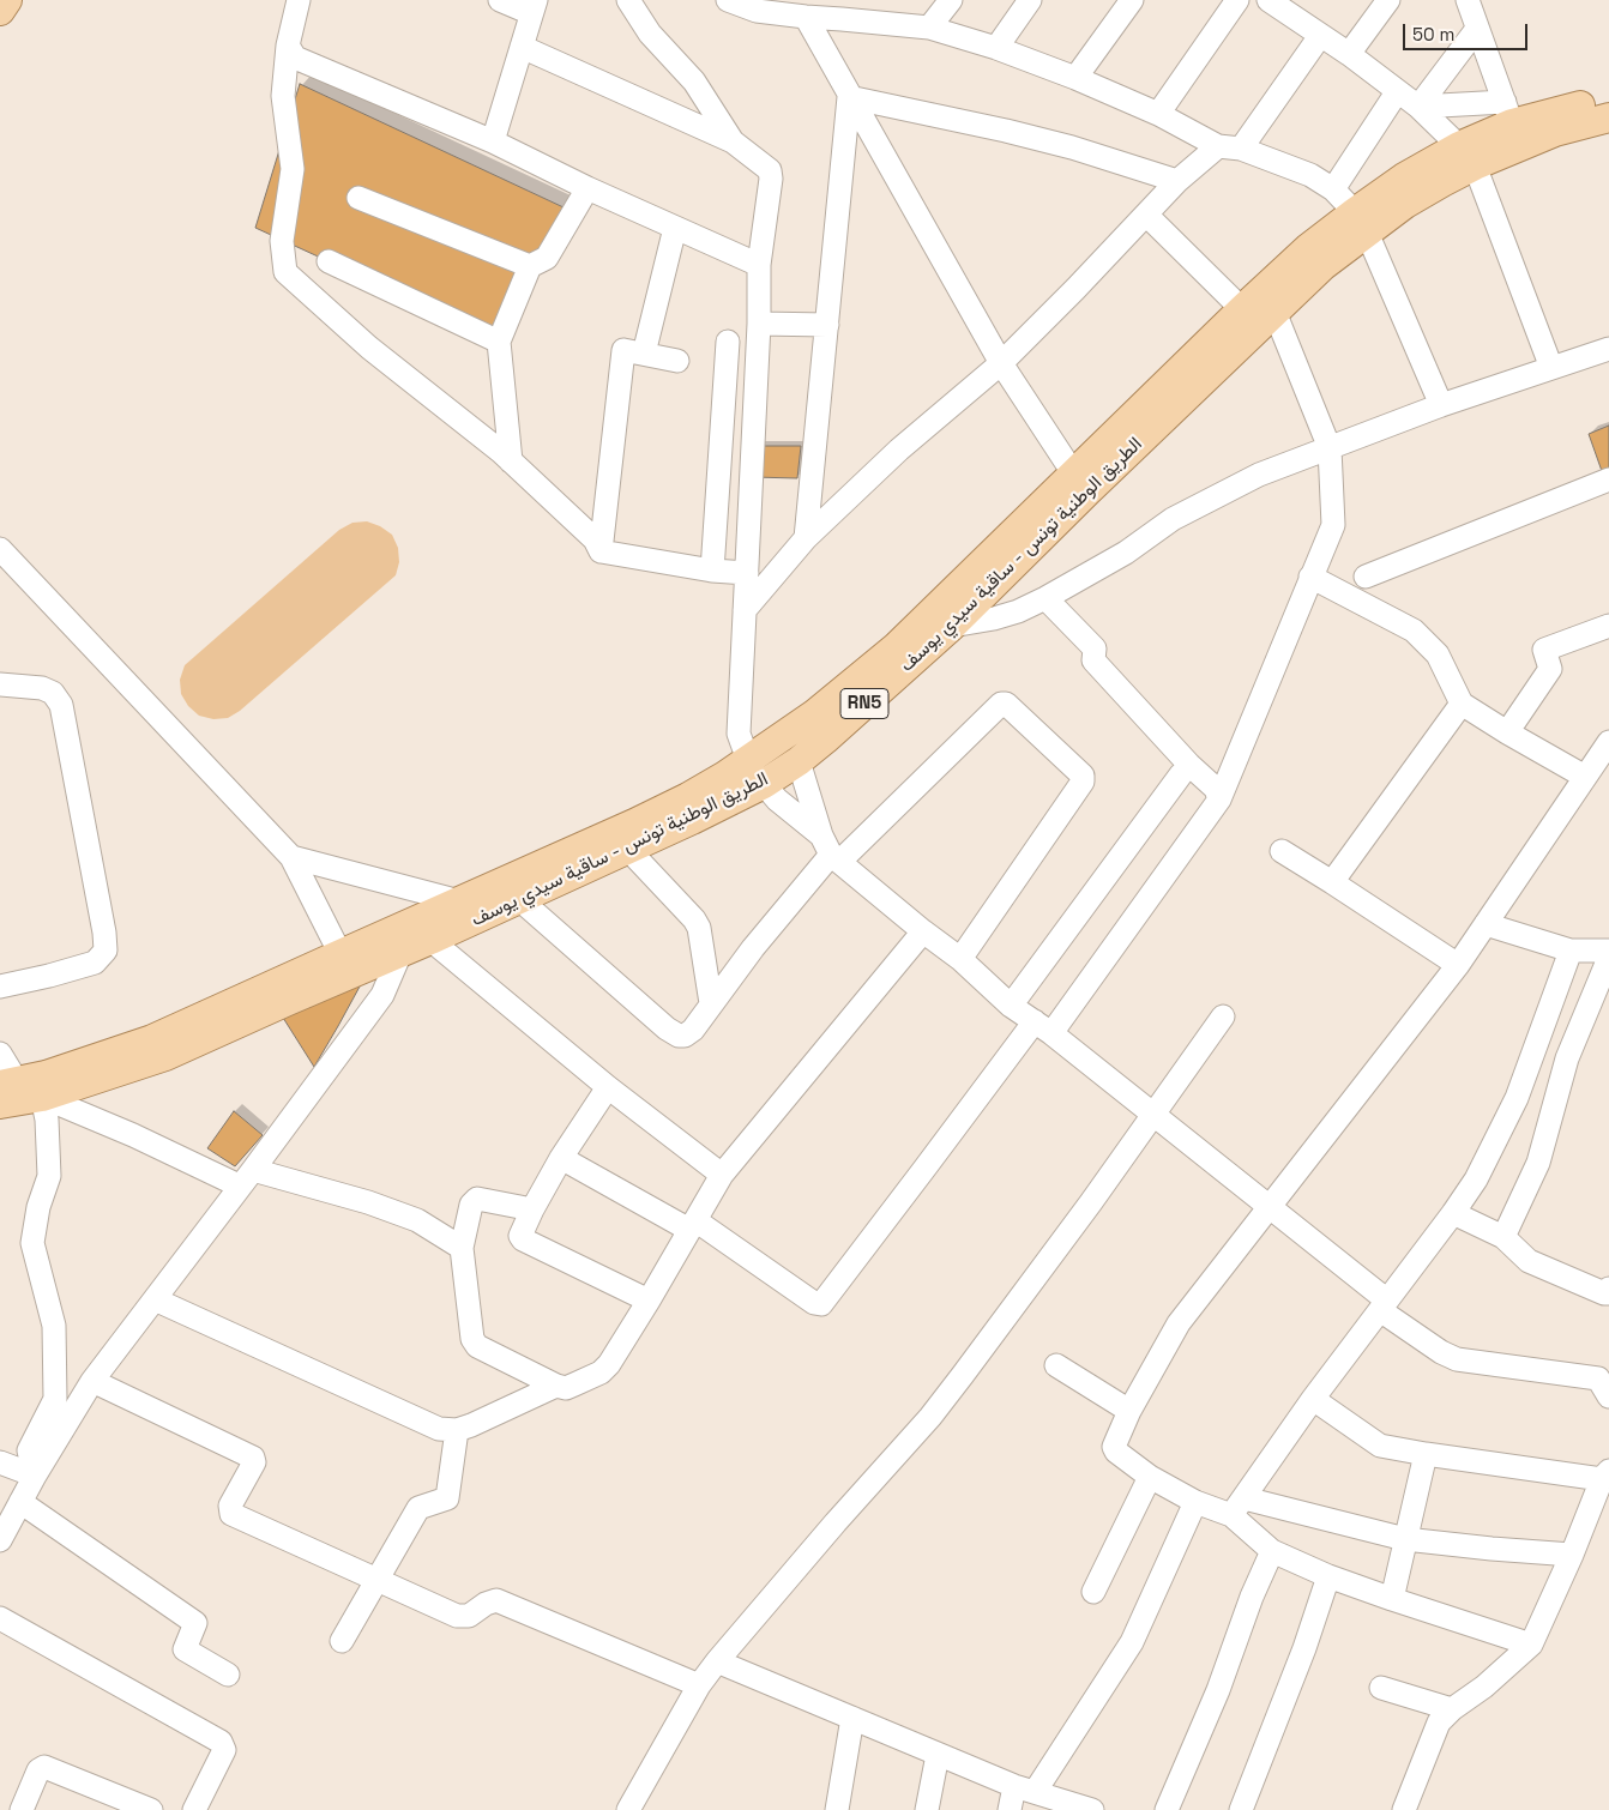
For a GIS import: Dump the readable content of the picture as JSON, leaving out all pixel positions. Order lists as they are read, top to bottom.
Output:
{
  "streets": {
    "main road": ["الطريق الوطنية تونس - ساقية سيدي يوسف", "RN5"]
  },
  "scale_bar": "50 m"
}
